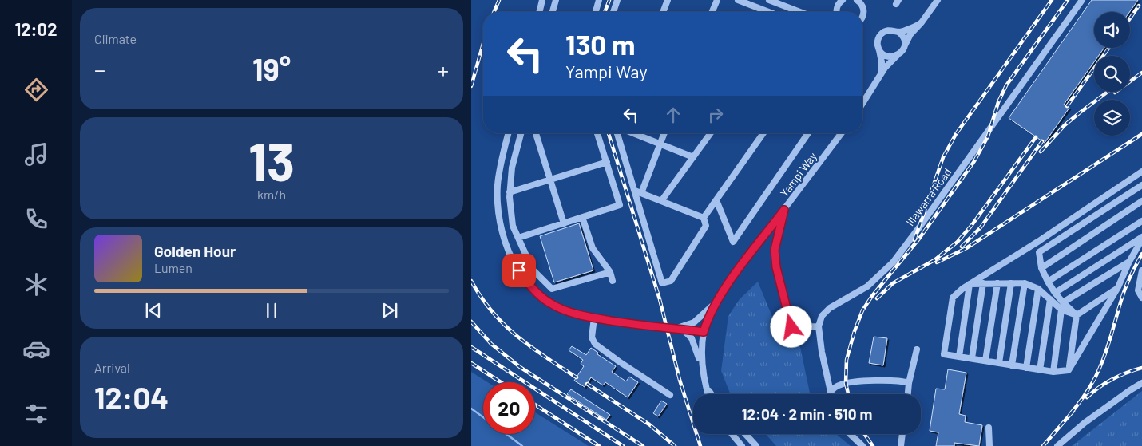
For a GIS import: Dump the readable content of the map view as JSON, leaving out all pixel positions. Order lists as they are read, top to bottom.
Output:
{
  "streets": {
    "street": ["Yampi Way", "Illawarra Road"]
  },
  "page": {
    "tabs": "12:02",
    "tile": [
      "Climate",
      ["13", "km/h"],
      ["Arrival", "12:04"]
    ],
    "turn": ["130 m", "Yampi Way"],
    "heat": ["−", "19°", "+"],
    "song": ["Golden Hour", "Lumen"],
    "limit": "20",
    "trip": "12:04 · 2 min · 510 m"
  }
}
